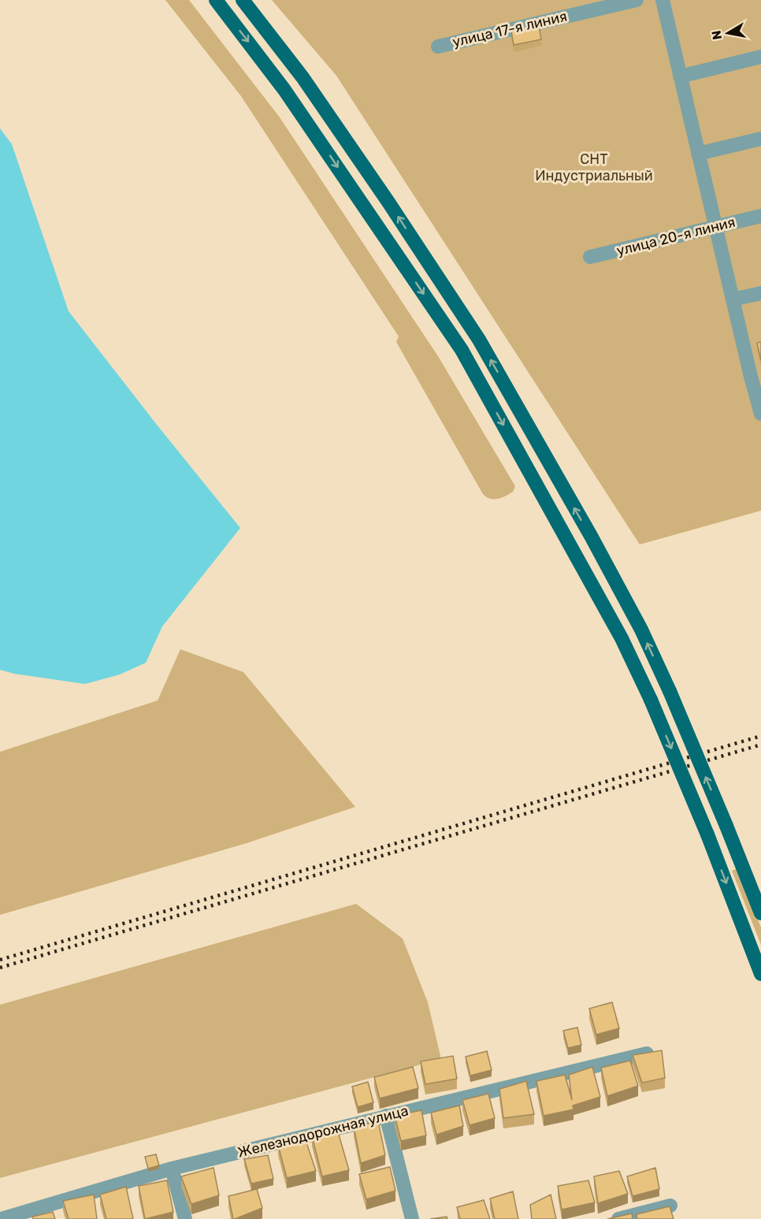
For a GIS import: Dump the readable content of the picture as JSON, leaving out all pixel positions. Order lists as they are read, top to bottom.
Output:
{
  "streets": {
    "street": ["улица 17-я линия", "улица 20-я линия", "Железнодорожная улица"]
  },
  "parks": ["СНТ Индустриальный"],
  "north": "left"
}
